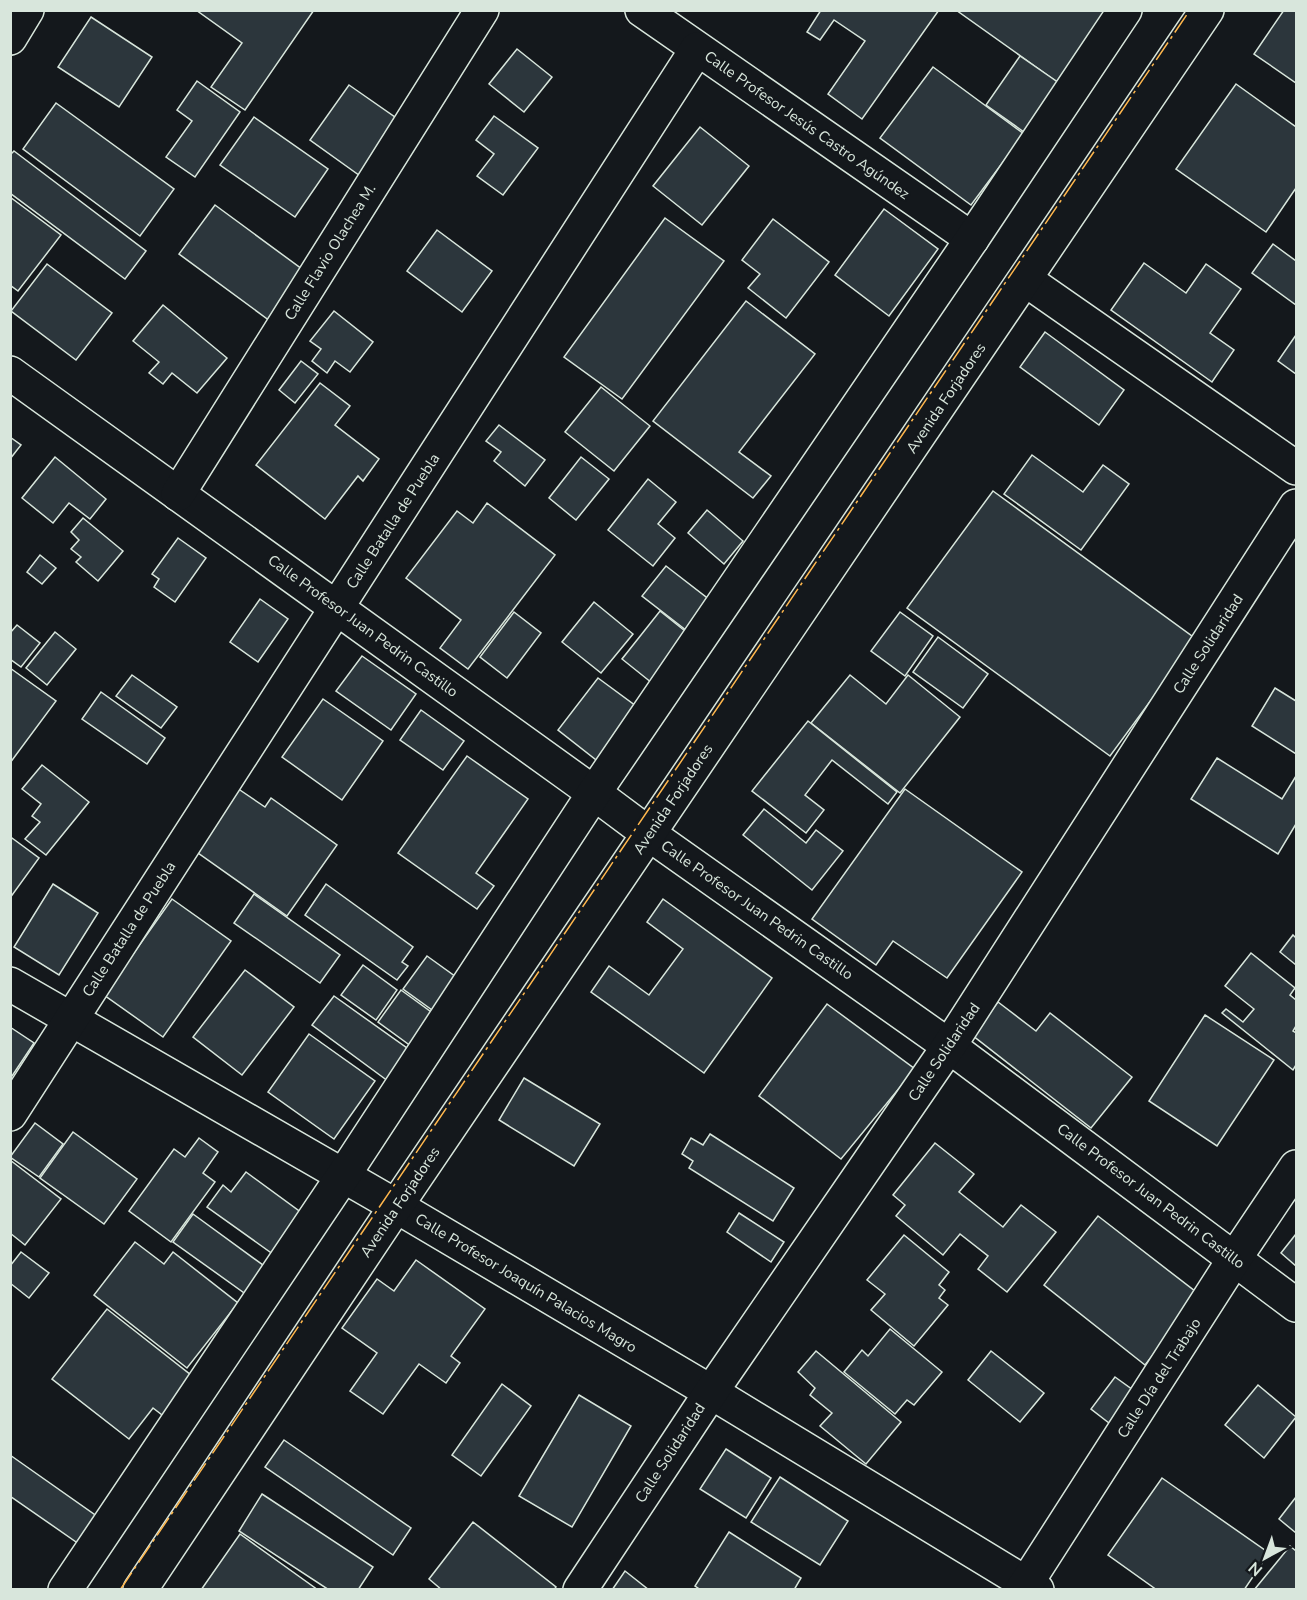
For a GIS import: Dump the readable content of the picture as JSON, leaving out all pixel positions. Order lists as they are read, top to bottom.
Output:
{
  "streets": {
    "street": [
      "Calle Profesor Jesús Castro Agúndez",
      "Calle Flavio Olachea M.",
      "Avenida Forjadores",
      "Calle Batalla de Puebla",
      "Calle Profesor Juan Pedrin Castillo",
      "Calle Solidaridad",
      "Calle Profesor Joaquín Palacios Magro",
      "Calle Día del Trabajo"
    ]
  },
  "crossings": [
    ["Calle Profesor Jesús Castro Agúndez", "Calle Batalla de Puebla"],
    ["Calle Flavio Olachea M.", "Calle Profesor Juan Pedrin Castillo"],
    ["Avenida Forjadores", "Calle Profesor Juan Pedrin Castillo"],
    ["Avenida Forjadores", "Calle Profesor Joaquín Palacios Magro"],
    ["Calle Batalla de Puebla", "Calle Profesor Juan Pedrin Castillo"],
    ["Calle Batalla de Puebla", "Calle Profesor Joaquín Palacios Magro"],
    ["Calle Profesor Juan Pedrin Castillo", "Calle Solidaridad"],
    ["Calle Profesor Juan Pedrin Castillo", "Calle Día del Trabajo"],
    ["Calle Solidaridad", "Calle Profesor Joaquín Palacios Magro"],
    ["Calle Profesor Joaquín Palacios Magro", "Calle Día del Trabajo"]
  ],
  "north": "bottom left"
}
